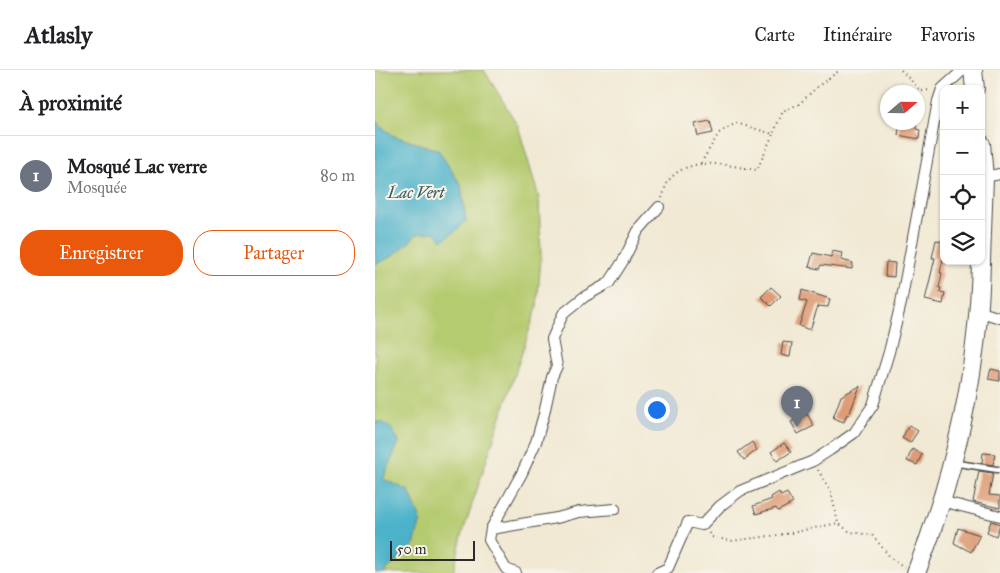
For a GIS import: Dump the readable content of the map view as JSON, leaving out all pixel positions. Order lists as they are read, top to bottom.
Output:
{
  "water": ["Lac Vert"],
  "scale_bar": "50 m",
  "north": "right",
  "page": {
    "header": "Atlasly",
    "nav": ["Carte", "Itinéraire", "Favoris"],
    "heading": "À proximité",
    "map_buttons": ["+", "−"],
    "list": [
      {
        "mark": "1",
        "name": "Mosqué Lac verre",
        "note": "Mosquée",
        "value": "80 m"
      }
    ],
    "buttons": ["Enregistrer", "Partager"],
    "pins": "1",
    "scale": "50 m"
  }
}
